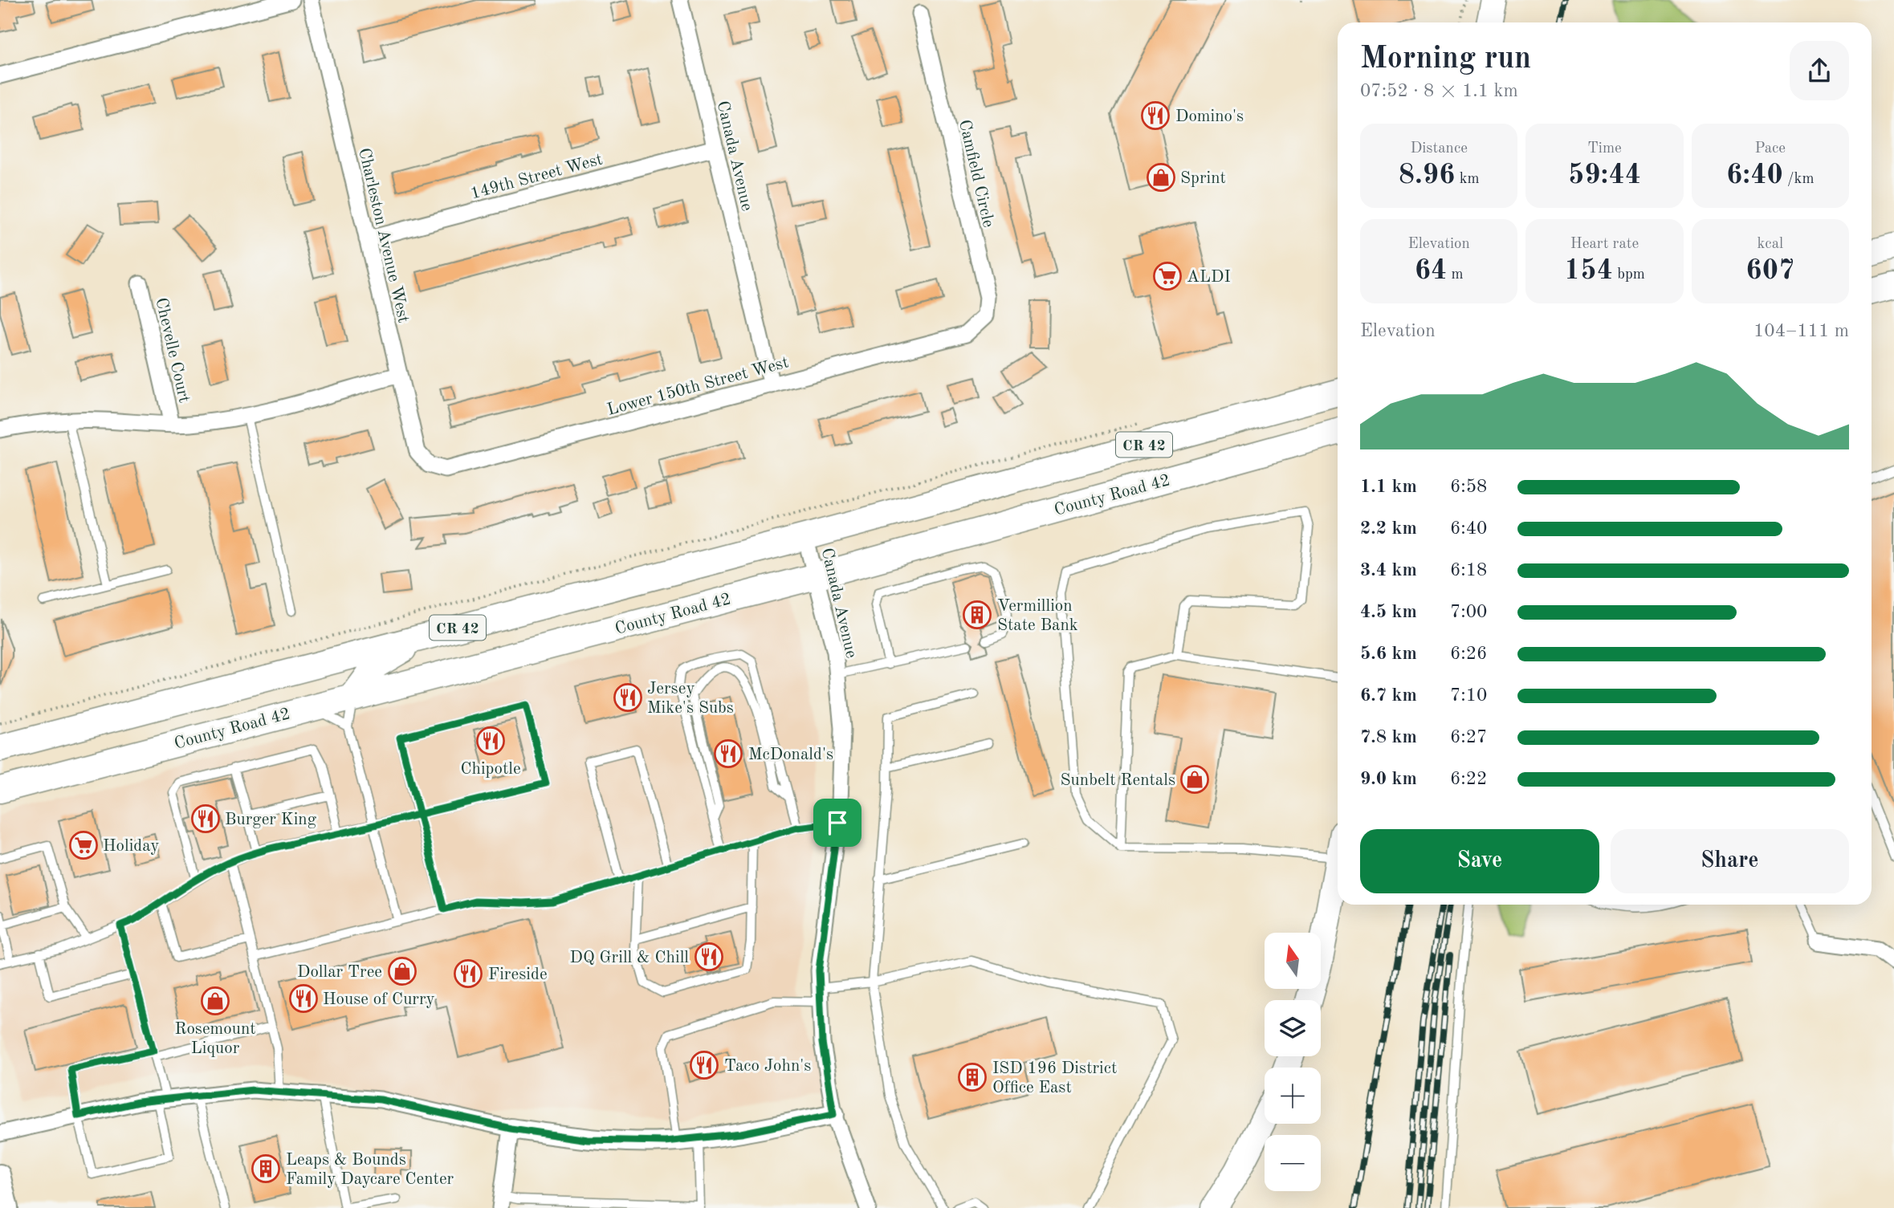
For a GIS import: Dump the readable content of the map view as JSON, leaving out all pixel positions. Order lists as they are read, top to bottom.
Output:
{
  "streets": {
    "main road": ["CR 42", "County Road 42"],
    "street": [
      "Canada Avenue",
      "Camfield Circle",
      "149th Street West",
      "Charleston Avenue West",
      "Chevelle Court",
      "Lower 150th Street West"
    ]
  },
  "crossings": [
    ["Canada Avenue", "149th Street West"],
    ["Canada Avenue", "Lower 150th Street West"],
    ["Canada Avenue", "CR 42"],
    ["Canada Avenue", "County Road 42"],
    ["Camfield Circle", "Lower 150th Street West"],
    ["149th Street West", "Charleston Avenue West"],
    ["Charleston Avenue West", "Lower 150th Street West"]
  ],
  "places": {
    "restaurant": [
      "Domino's",
      "Jersey Mike's Subs",
      "Chipotle",
      "McDonald's",
      "Burger King",
      "DQ Grill & Chill",
      "Fireside",
      "House of Curry",
      "Taco John's"
    ],
    "shop": [
      "Sprint",
      "Sunbelt Rentals",
      "Dollar Tree",
      "Rosemount Liquor"
    ],
    "supermarket": ["ALDI", "Holiday"],
    "building": ["Vermillion State Bank", "ISD 196 District Office East", "Leaps & Bounds Family Daycare Center"]
  },
  "north": "top",
  "page": {
    "heading": ["Morning run", "07:52 · 8 × 1.1 km"],
    "stats": [
      ["Distance", "8.96 km"],
      ["Time", "59:44"],
      ["Pace", "6:40 /km"],
      ["Elevation", "64 m"],
      ["Heart rate", "154 bpm"],
      ["kcal", "607"]
    ],
    "chart": ["Elevation", "104–111 m"],
    "list": [
      {
        "name": "1.1 km",
        "note": "6:58"
      },
      {
        "name": "2.2 km",
        "note": "6:40"
      },
      {
        "name": "3.4 km",
        "note": "6:18"
      },
      {
        "name": "4.5 km",
        "note": "7:00"
      },
      {
        "name": "5.6 km",
        "note": "6:26"
      },
      {
        "name": "6.7 km",
        "note": "7:10"
      },
      {
        "name": "7.8 km",
        "note": "6:27"
      },
      {
        "name": "9.0 km",
        "note": "6:22"
      }
    ],
    "buttons": ["Save", "Share"],
    "map_buttons": ["+", "−"]
  }
}
